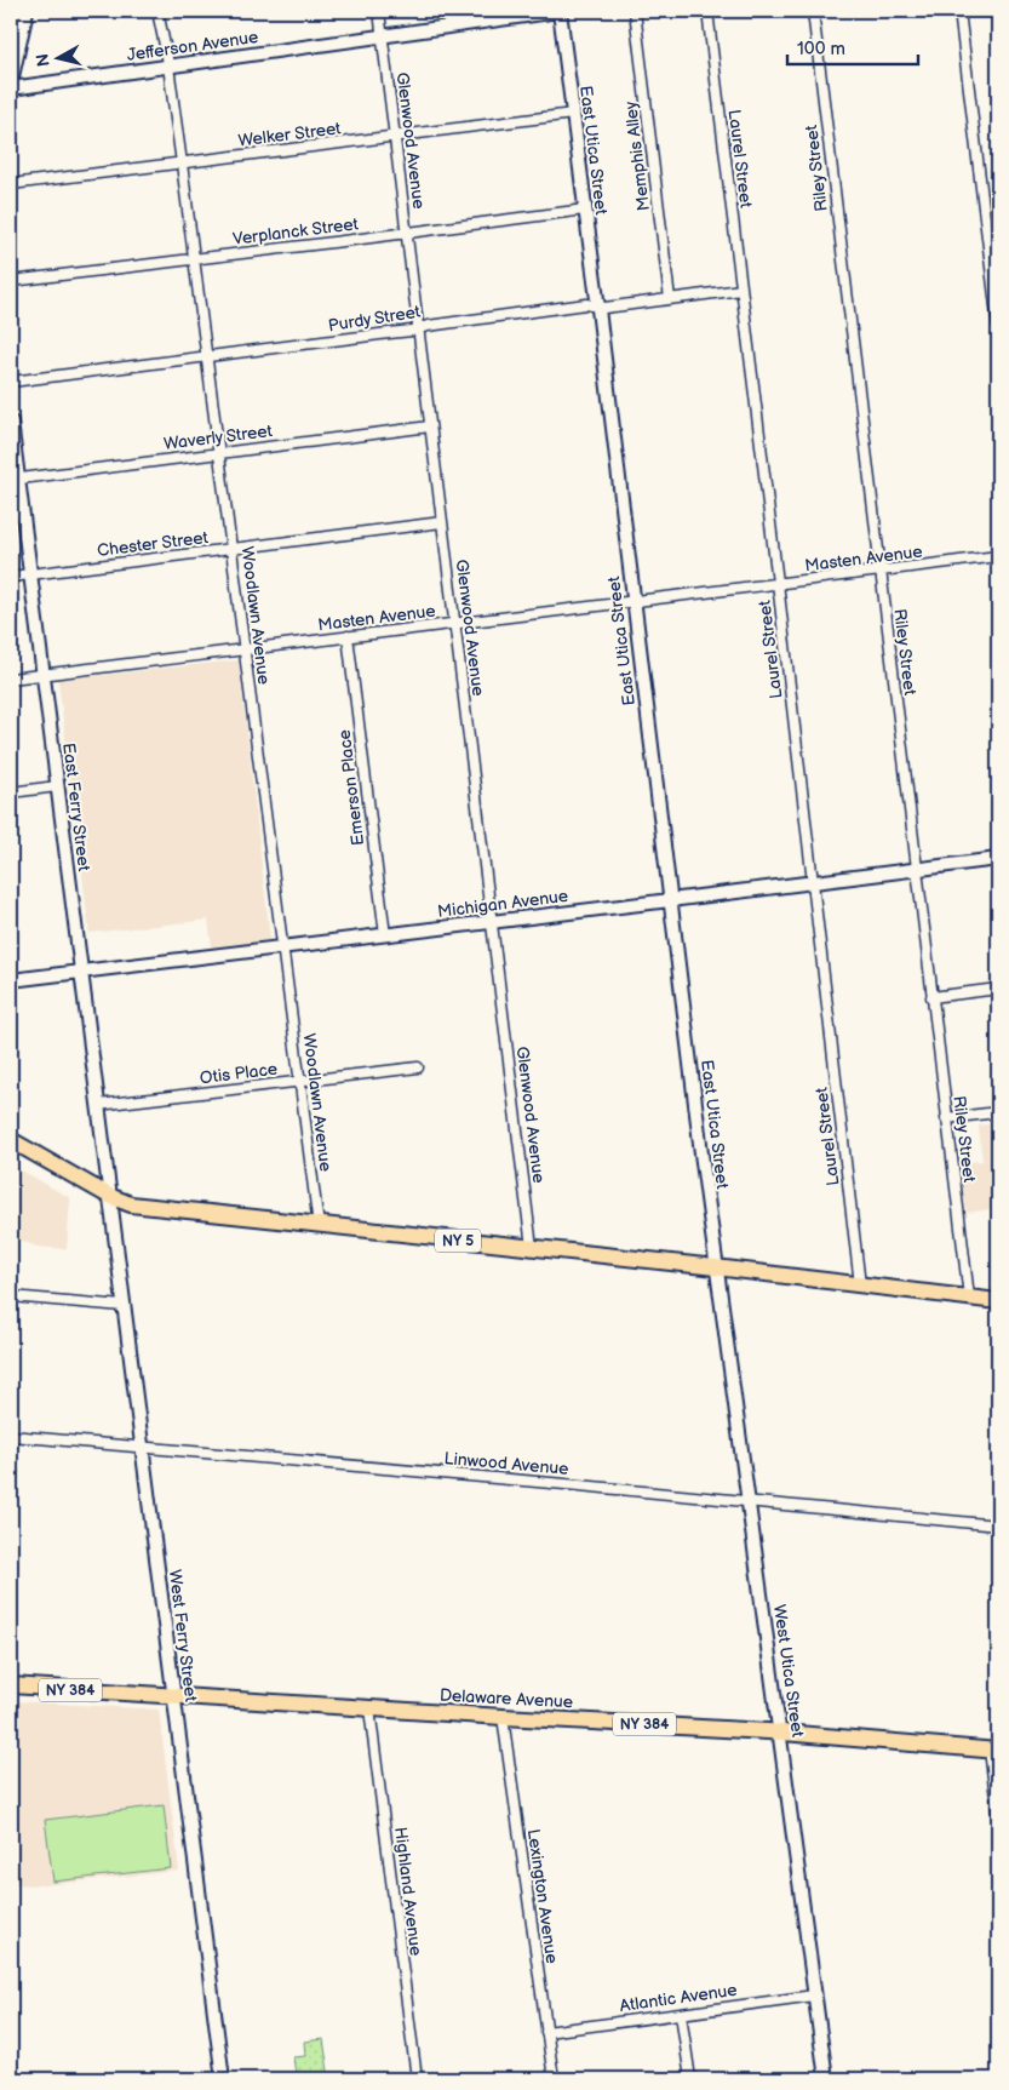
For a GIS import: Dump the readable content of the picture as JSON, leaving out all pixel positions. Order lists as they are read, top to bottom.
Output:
{
  "streets": {
    "main road": ["NY 5", "NY 384", "Delaware Avenue"],
    "street": [
      "Jefferson Avenue",
      "Welker Street",
      "Glenwood Avenue",
      "East Utica Street",
      "Memphis Alley",
      "Laurel Street",
      "Riley Street",
      "Verplanck Street",
      "Purdy Street",
      "Waverly Street",
      "Chester Street",
      "Masten Avenue",
      "Woodlawn Avenue",
      "Emerson Place",
      "East Ferry Street",
      "Michigan Avenue",
      "Otis Place",
      "Linwood Avenue",
      "West Ferry Street",
      "West Utica Street",
      "Highland Avenue",
      "Lexington Avenue",
      "Atlantic Avenue"
    ]
  },
  "crossings": [
    ["Jefferson Avenue", "Glenwood Avenue"],
    ["Jefferson Avenue", "East Utica Street"],
    ["Jefferson Avenue", "Woodlawn Avenue"],
    ["Welker Street", "Glenwood Avenue"],
    ["Welker Street", "East Utica Street"],
    ["Welker Street", "Woodlawn Avenue"],
    ["Glenwood Avenue", "Verplanck Street"],
    ["Glenwood Avenue", "Purdy Street"],
    ["Glenwood Avenue", "Waverly Street"],
    ["Glenwood Avenue", "Chester Street"],
    ["Glenwood Avenue", "Masten Avenue"],
    ["Glenwood Avenue", "Michigan Avenue"],
    ["Glenwood Avenue", "NY 5"],
    ["East Utica Street", "Verplanck Street"],
    ["East Utica Street", "Purdy Street"],
    ["East Utica Street", "Masten Avenue"],
    ["East Utica Street", "Michigan Avenue"],
    ["East Utica Street", "NY 5"],
    ["East Utica Street", "West Utica Street"],
    ["Memphis Alley", "Purdy Street"],
    ["Laurel Street", "Purdy Street"],
    ["Laurel Street", "Masten Avenue"],
    ["Laurel Street", "Michigan Avenue"],
    ["Laurel Street", "NY 5"],
    ["Riley Street", "Masten Avenue"],
    ["Riley Street", "Michigan Avenue"],
    ["Riley Street", "NY 5"],
    ["Verplanck Street", "Woodlawn Avenue"],
    ["Purdy Street", "Woodlawn Avenue"],
    ["Waverly Street", "Woodlawn Avenue"],
    ["Waverly Street", "East Ferry Street"],
    ["Chester Street", "Woodlawn Avenue"],
    ["Chester Street", "East Ferry Street"],
    ["Masten Avenue", "Woodlawn Avenue"],
    ["Masten Avenue", "Emerson Place"],
    ["Masten Avenue", "East Ferry Street"],
    ["Woodlawn Avenue", "Michigan Avenue"],
    ["Woodlawn Avenue", "Otis Place"],
    ["Woodlawn Avenue", "NY 5"],
    ["Emerson Place", "Michigan Avenue"],
    ["East Ferry Street", "Michigan Avenue"],
    ["East Ferry Street", "Otis Place"],
    ["East Ferry Street", "NY 5"],
    ["East Ferry Street", "West Ferry Street"],
    ["NY 5", "West Ferry Street"],
    ["NY 5", "West Utica Street"],
    ["Linwood Avenue", "West Ferry Street"],
    ["Linwood Avenue", "West Utica Street"],
    ["West Ferry Street", "Delaware Avenue"],
    ["West Utica Street", "Delaware Avenue"],
    ["West Utica Street", "Atlantic Avenue"],
    ["Delaware Avenue", "Highland Avenue"],
    ["Delaware Avenue", "Lexington Avenue"],
    ["Lexington Avenue", "Atlantic Avenue"]
  ],
  "scale_bar": "100 m",
  "north": "left"
}
